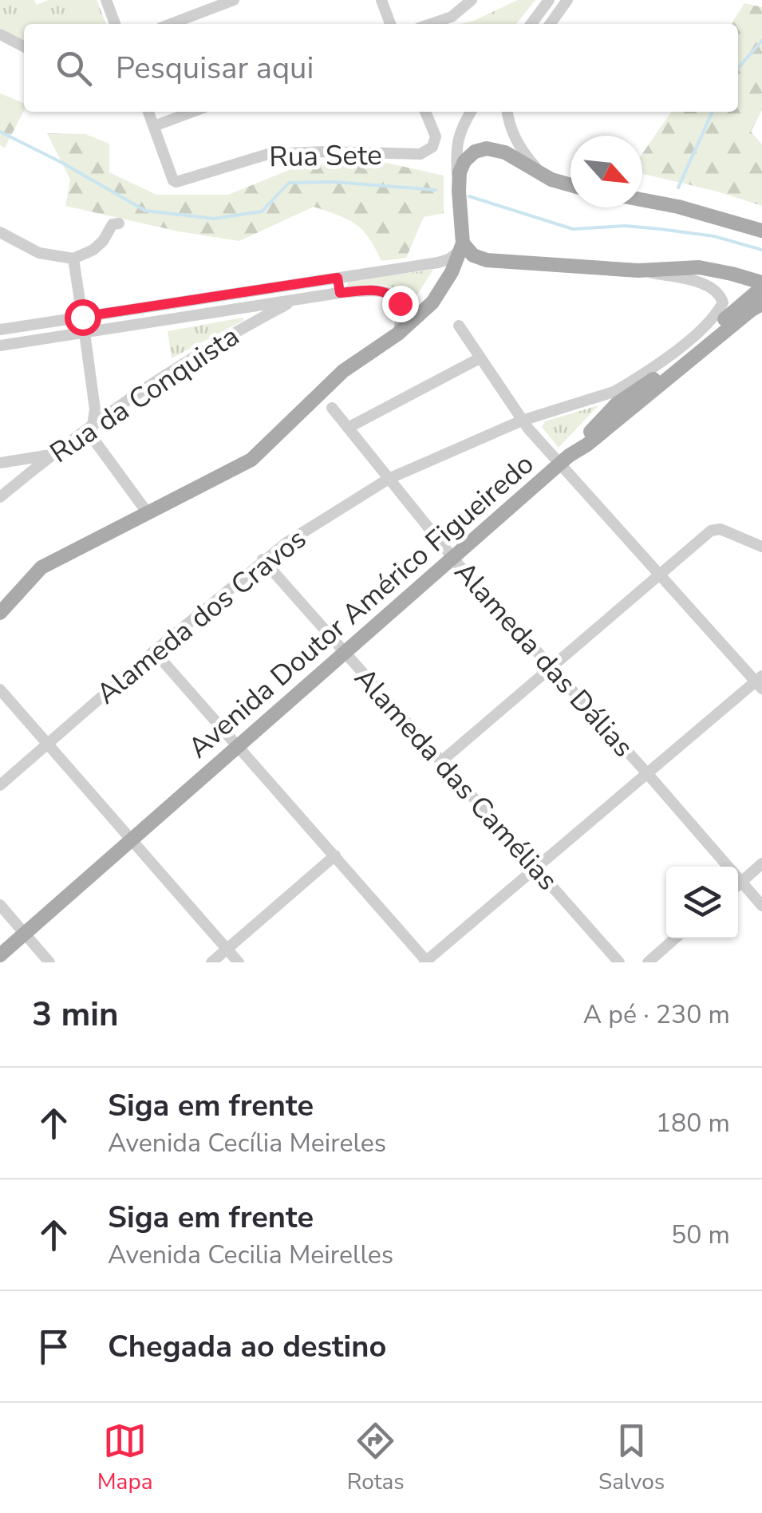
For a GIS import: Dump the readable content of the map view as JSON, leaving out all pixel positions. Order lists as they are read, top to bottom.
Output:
{
  "streets": {
    "main road": ["Avenida Doutor Américo Figueiredo"],
    "street": [
      "Rua Sete",
      "Rua da Conquista",
      "Alameda dos Cravos",
      "Alameda das Dálias",
      "Alameda das Camélias"
    ]
  },
  "crossings": [
    ["Avenida Doutor Américo Figueiredo", "Alameda das Dálias"],
    ["Avenida Doutor Américo Figueiredo", "Alameda das Camélias"],
    ["Alameda dos Cravos", "Alameda das Dálias"],
    ["Alameda dos Cravos", "Alameda das Camélias"]
  ],
  "north": "bottom right",
  "page": {
    "search": "Pesquisar aqui",
    "heading": ["3 min", "A pé · 230 m"],
    "list": [
      ["Siga em frente", "Avenida Cecília Meireles", "180 m"],
      ["Siga em frente", "Avenida Cecilia Meirelles", "50 m"],
      "Chegada ao destino"
    ],
    "nav": ["Mapa", "Rotas", "Salvos"]
  }
}
